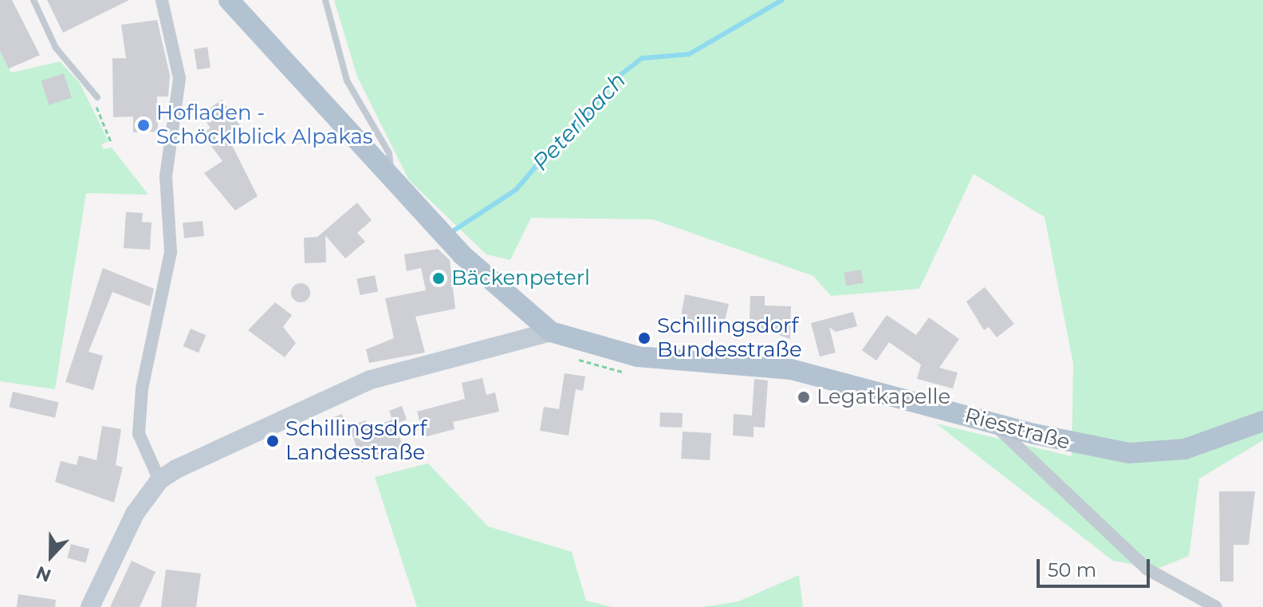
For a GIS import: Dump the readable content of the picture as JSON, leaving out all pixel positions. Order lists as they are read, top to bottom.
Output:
{
  "streets": {
    "main road": ["Riesstraße"]
  },
  "water": ["Peterlbach"],
  "places": [
    "Hofladen - Schöcklblick Alpakas",
    "Bäckenpeterl",
    "Schillingsdorf Bundesstraße",
    "Legatkapelle",
    "Schillingsdorf Landesstraße"
  ],
  "scale_bar": "50 m",
  "north": "bottom"
}
